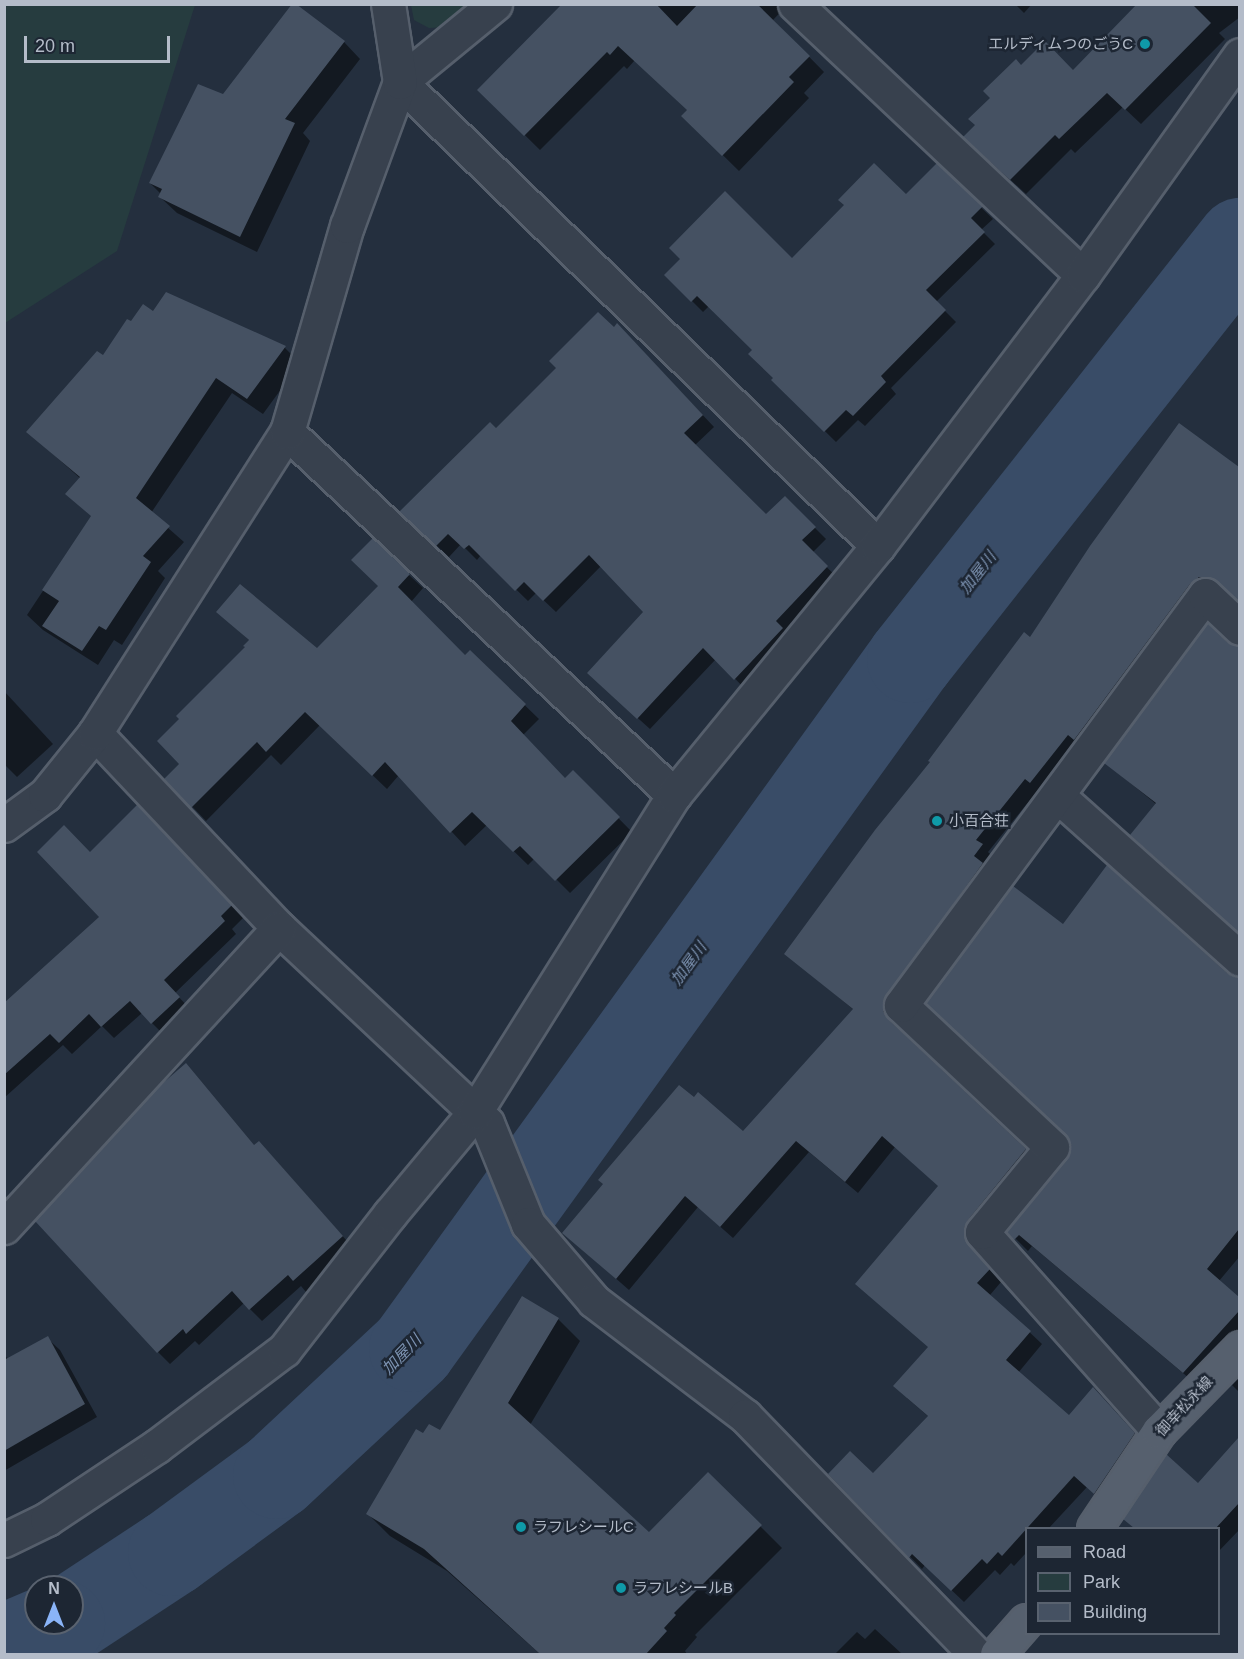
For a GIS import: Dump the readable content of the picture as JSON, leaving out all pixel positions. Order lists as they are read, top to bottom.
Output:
{
  "streets": {
    "main road": ["御幸松永線"]
  },
  "water": ["加屋川"],
  "places": [
    "エルディムつのごうC",
    "小百合荘",
    "ラフレシールC",
    "ラフレシールB"
  ],
  "legend": ["Road", "Park", "Building"],
  "scale_bar": "20 m",
  "north": "top"
}
